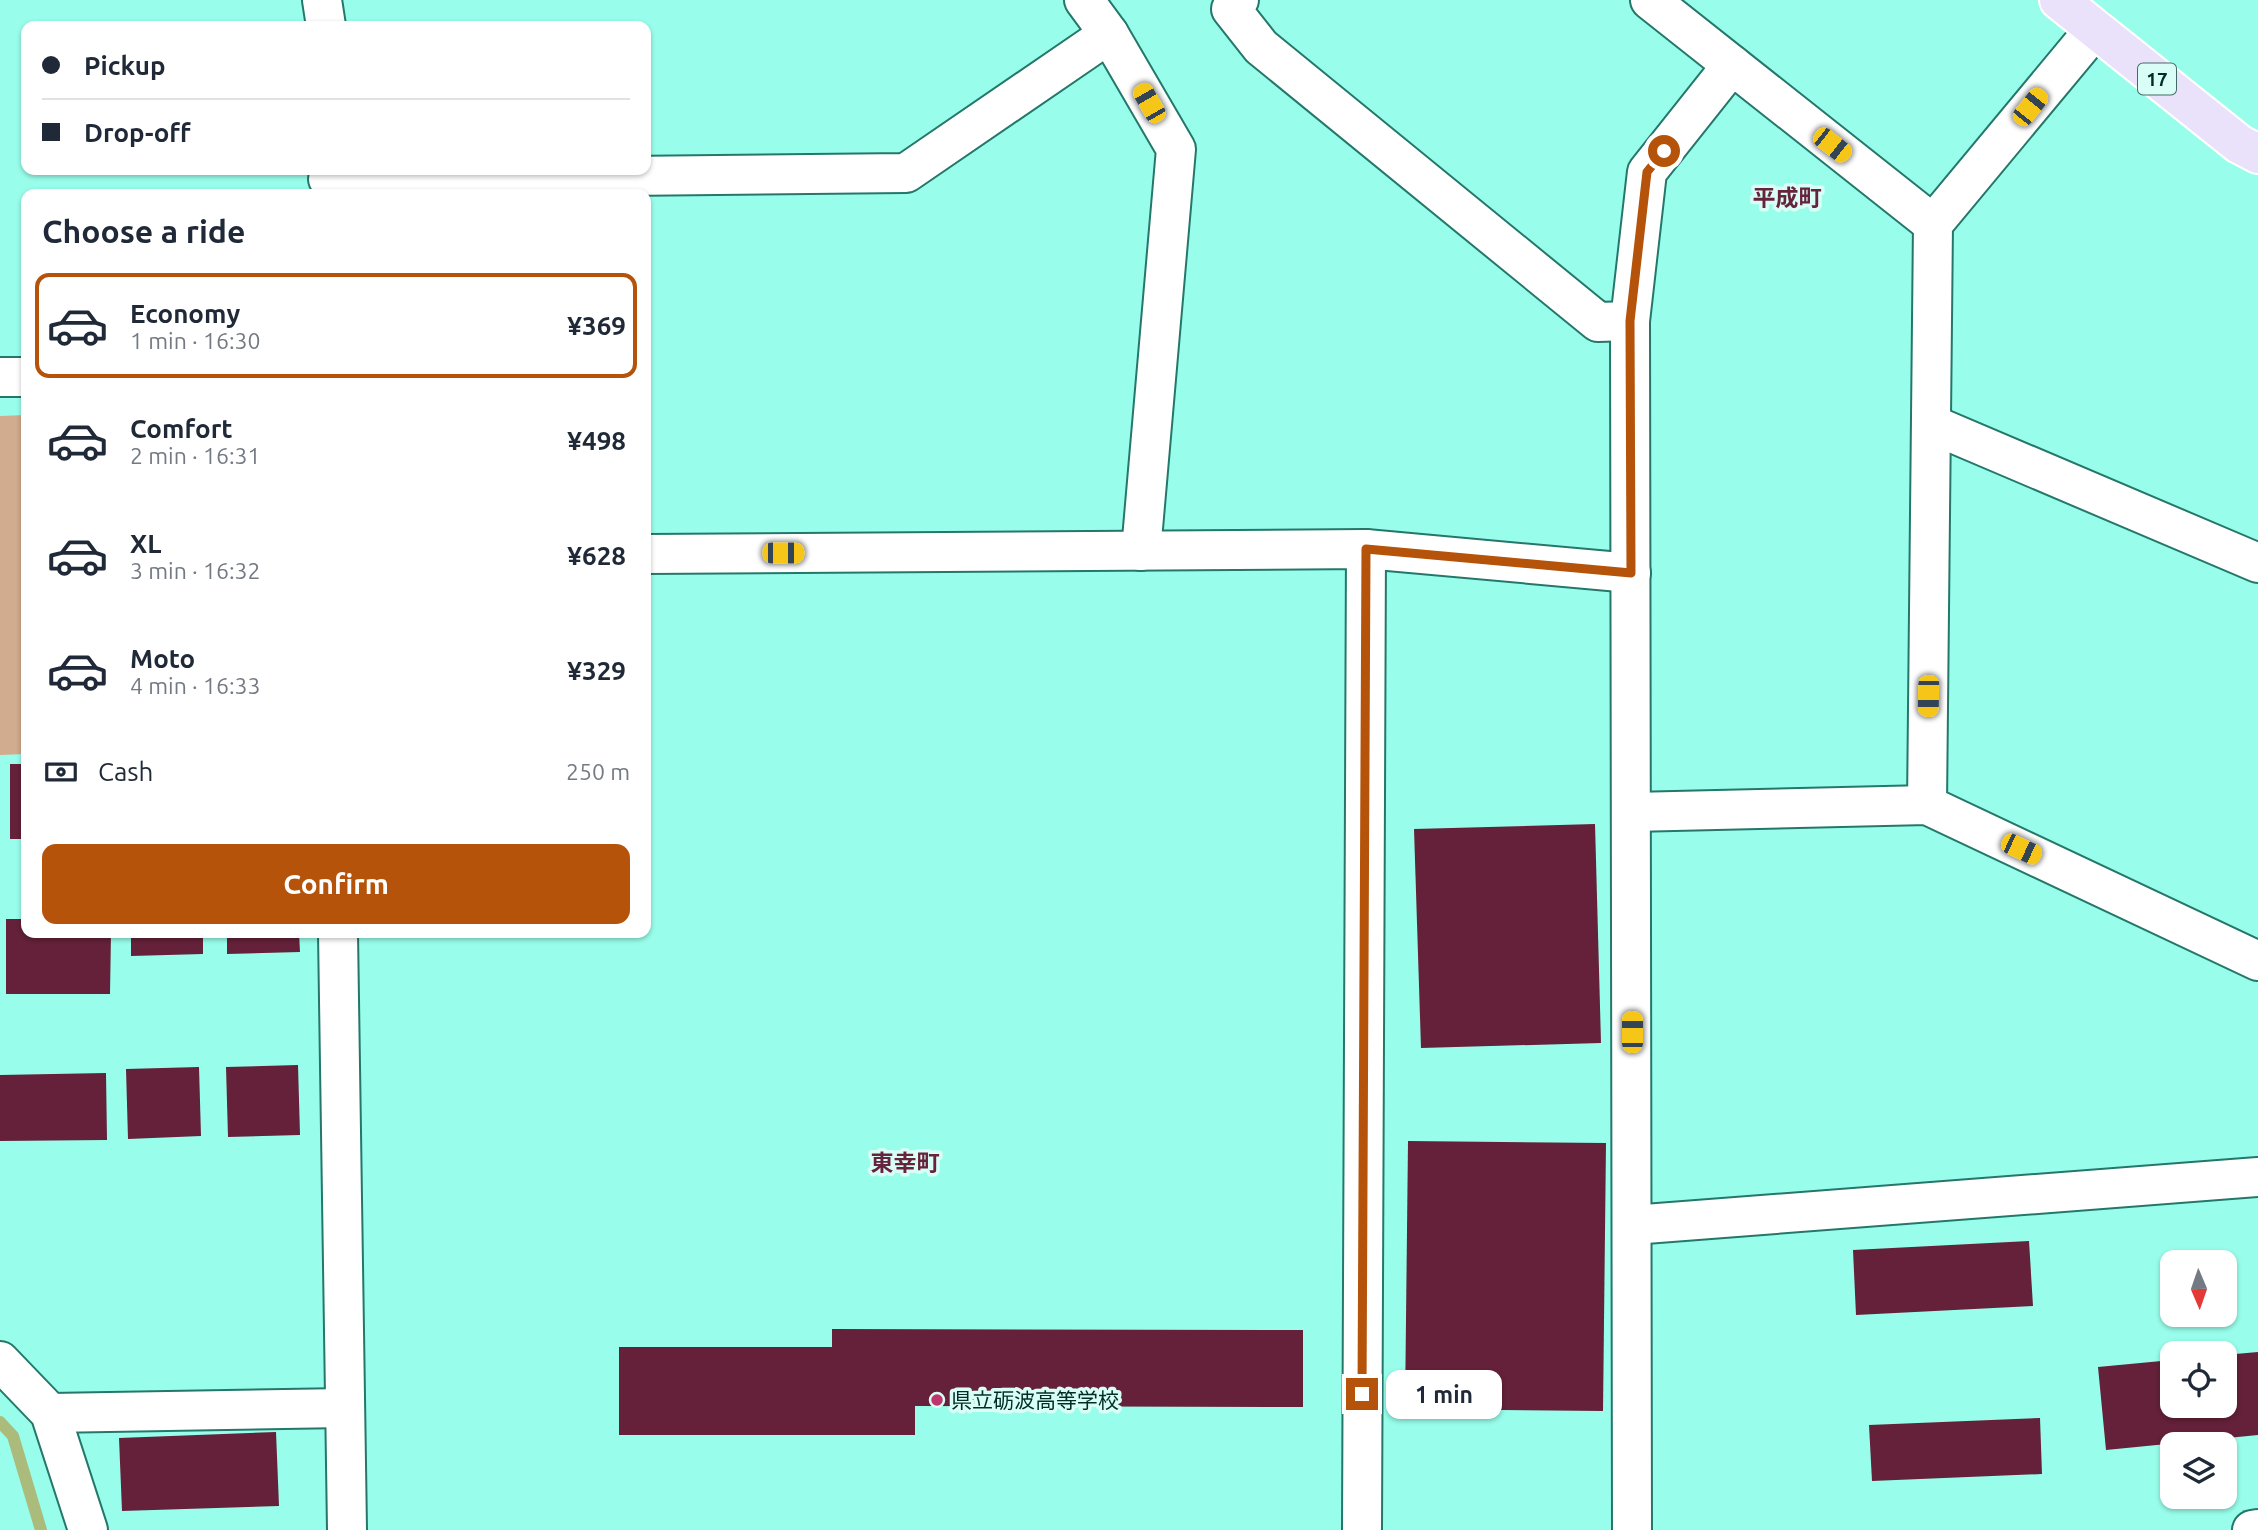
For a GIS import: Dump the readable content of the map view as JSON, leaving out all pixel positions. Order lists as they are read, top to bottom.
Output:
{
  "streets": {
    "main road": ["17"]
  },
  "districts": ["平成町", "東幸町"],
  "places": ["県立砺波高等学校"],
  "north": "bottom",
  "page": {
    "banner": ["Pickup", "Drop-off"],
    "heading": "Choose a ride",
    "list": [
      {
        "name": "Economy",
        "note": "1 min · 16:30",
        "value": "¥369"
      },
      {
        "name": "Comfort",
        "note": "2 min · 16:31",
        "value": "¥498"
      },
      {
        "name": "XL",
        "note": "3 min · 16:32",
        "value": "¥628"
      },
      {
        "name": "Moto",
        "note": "4 min · 16:33",
        "value": "¥329"
      }
    ],
    "pay": ["Cash", "250 m"],
    "buttons": "Confirm",
    "bubble": "1 min"
  }
}
